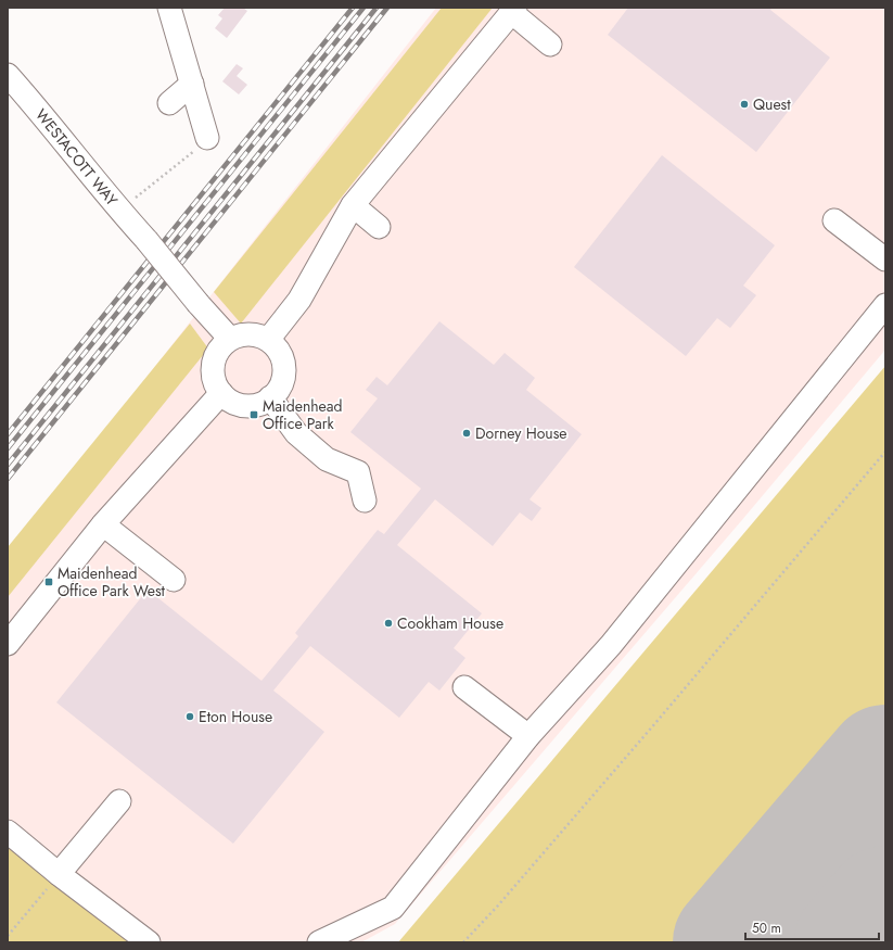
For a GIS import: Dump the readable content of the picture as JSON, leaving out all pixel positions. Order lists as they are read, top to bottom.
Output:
{
  "streets": {
    "street": ["WESTACOTT WAY"]
  },
  "places": {
    "other": [
      "Quest",
      "Dorney House",
      "Cookham House",
      "Eton House"
    ],
    "transit": ["Maidenhead Office Park", "Maidenhead Office Park West"]
  },
  "scale_bar": "50 m"
}
